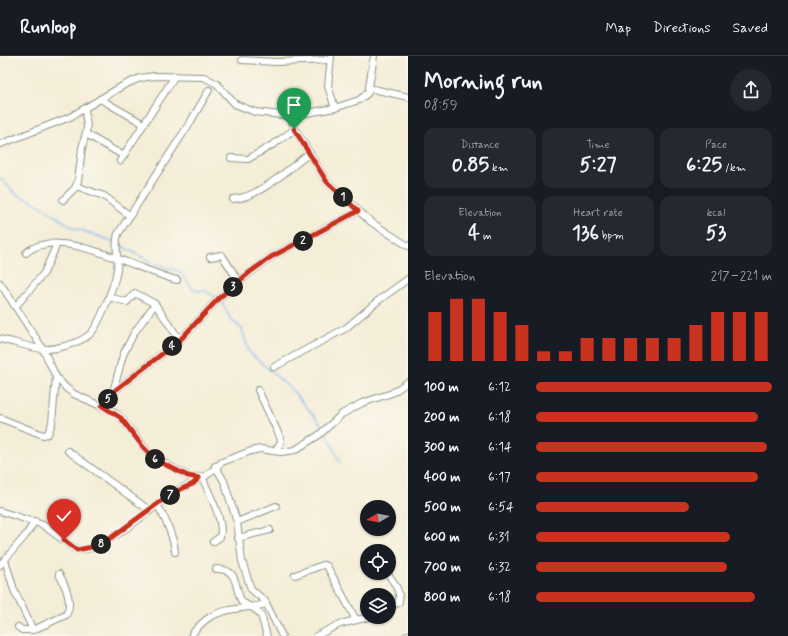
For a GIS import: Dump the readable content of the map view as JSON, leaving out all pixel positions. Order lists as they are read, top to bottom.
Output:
{
  "north": "left",
  "page": {
    "header": "Runloop",
    "nav": ["Map", "Directions", "Saved"],
    "heading": ["Morning run", "08:59"],
    "stats": [
      ["Distance", "0.85 km"],
      ["Time", "5:27"],
      ["Pace", "6:25 /km"],
      ["Elevation", "4 m"],
      ["Heart rate", "136 bpm"],
      ["kcal", "53"]
    ],
    "pins": [
      "1",
      "2",
      "3",
      "4",
      "5",
      "6",
      "7",
      "8"
    ],
    "chart": ["Elevation", "217–221 m"],
    "list": [
      {
        "name": "100 m",
        "note": "6:12"
      },
      {
        "name": "200 m",
        "note": "6:18"
      },
      {
        "name": "300 m",
        "note": "6:14"
      },
      {
        "name": "400 m",
        "note": "6:17"
      },
      {
        "name": "500 m",
        "note": "6:54"
      },
      {
        "name": "600 m",
        "note": "6:31"
      },
      {
        "name": "700 m",
        "note": "6:32"
      },
      {
        "name": "800 m",
        "note": "6:18"
      }
    ]
  }
}
